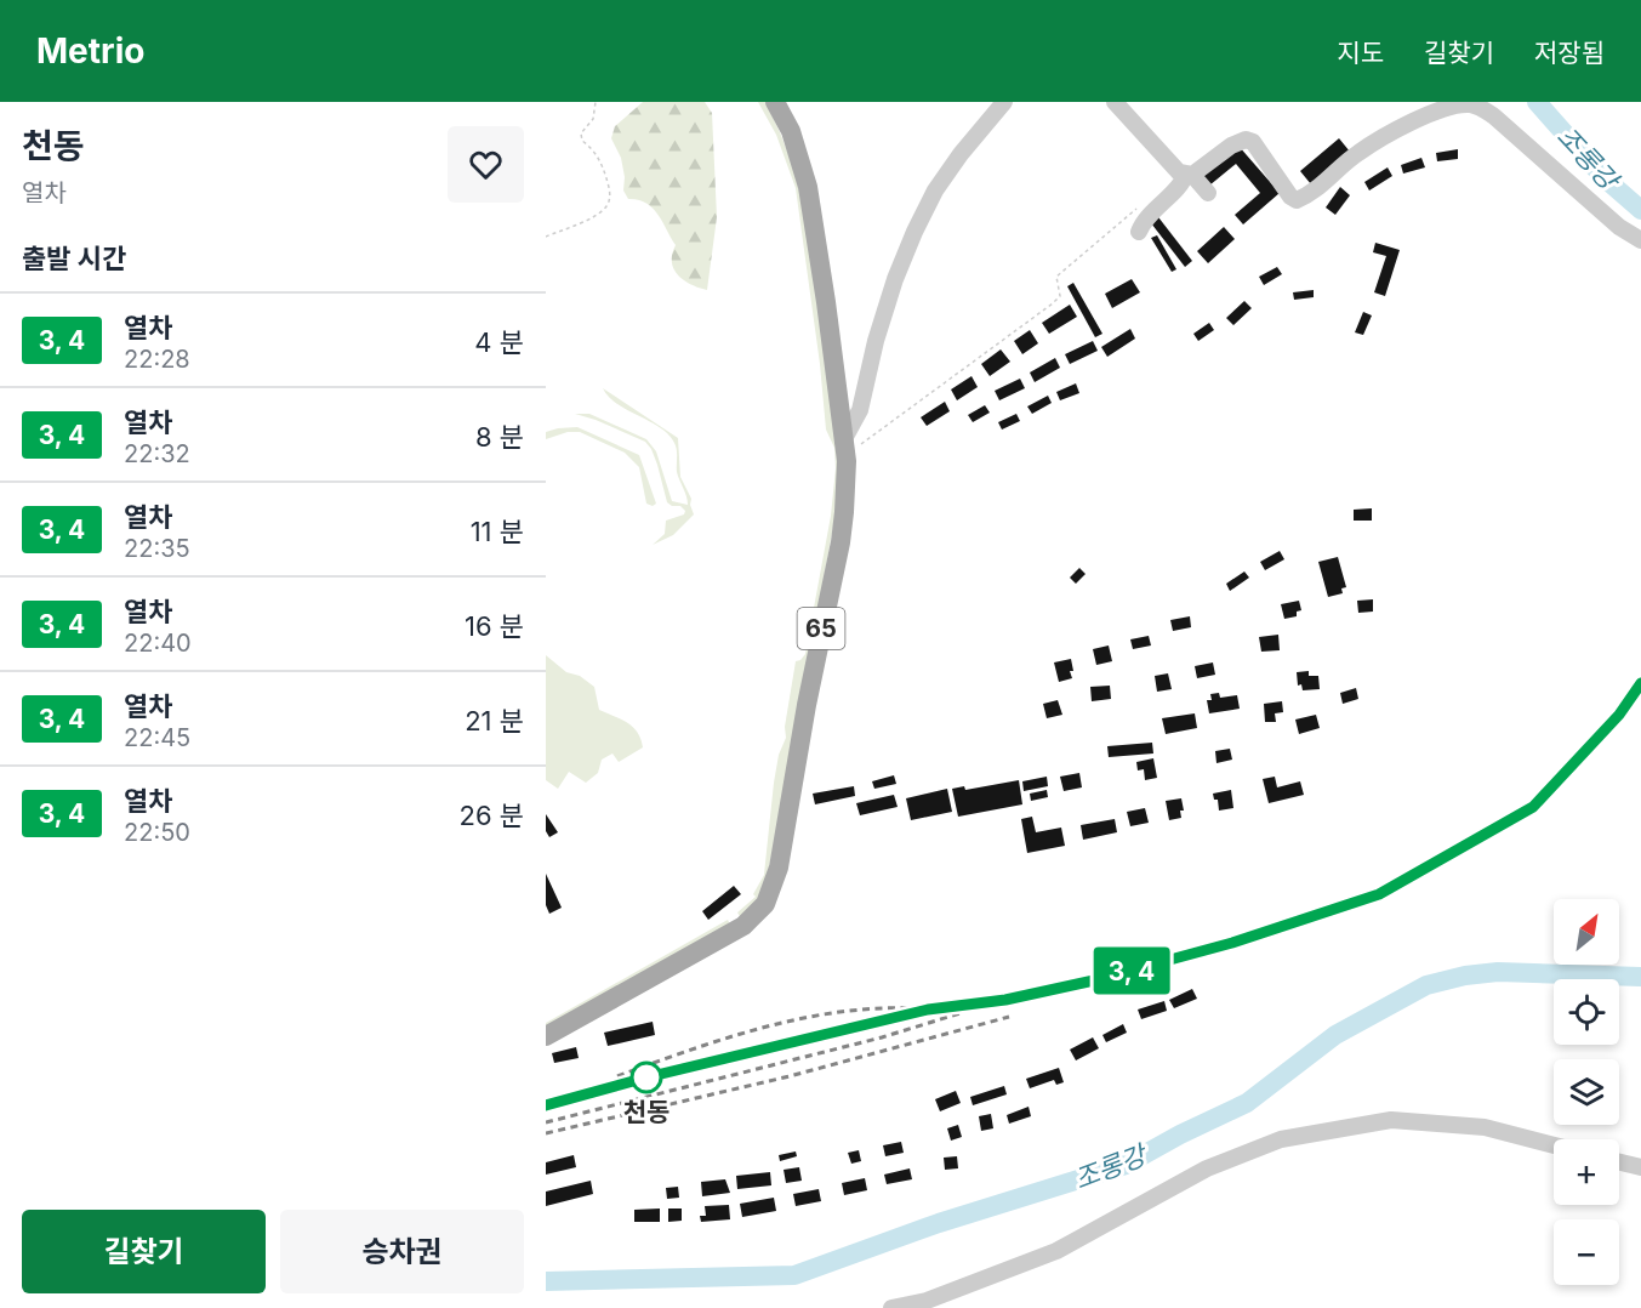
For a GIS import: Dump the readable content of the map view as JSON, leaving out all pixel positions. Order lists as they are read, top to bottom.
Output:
{
  "streets": {
    "main road": ["65"]
  },
  "water": ["조롱강"],
  "places": ["천동"],
  "north": "top right",
  "page": {
    "header": "Metrio",
    "nav": ["지도", "길찾기", "저장됨"],
    "heading": [
      ["천동", "열차"],
      "출발 시간"
    ],
    "on_map": "3, 4",
    "list": [
      {
        "mark": "3, 4",
        "name": "열차",
        "note": "22:28",
        "value": "4 분"
      },
      {
        "mark": "3, 4",
        "name": "열차",
        "note": "22:32",
        "value": "8 분"
      },
      {
        "mark": "3, 4",
        "name": "열차",
        "note": "22:35",
        "value": "11 분"
      },
      {
        "mark": "3, 4",
        "name": "열차",
        "note": "22:40",
        "value": "16 분"
      },
      {
        "mark": "3, 4",
        "name": "열차",
        "note": "22:45",
        "value": "21 분"
      },
      {
        "mark": "3, 4",
        "name": "열차",
        "note": "22:50",
        "value": "26 분"
      }
    ],
    "map_buttons": ["+", "−"],
    "buttons": ["길찾기", "승차권"]
  }
}
